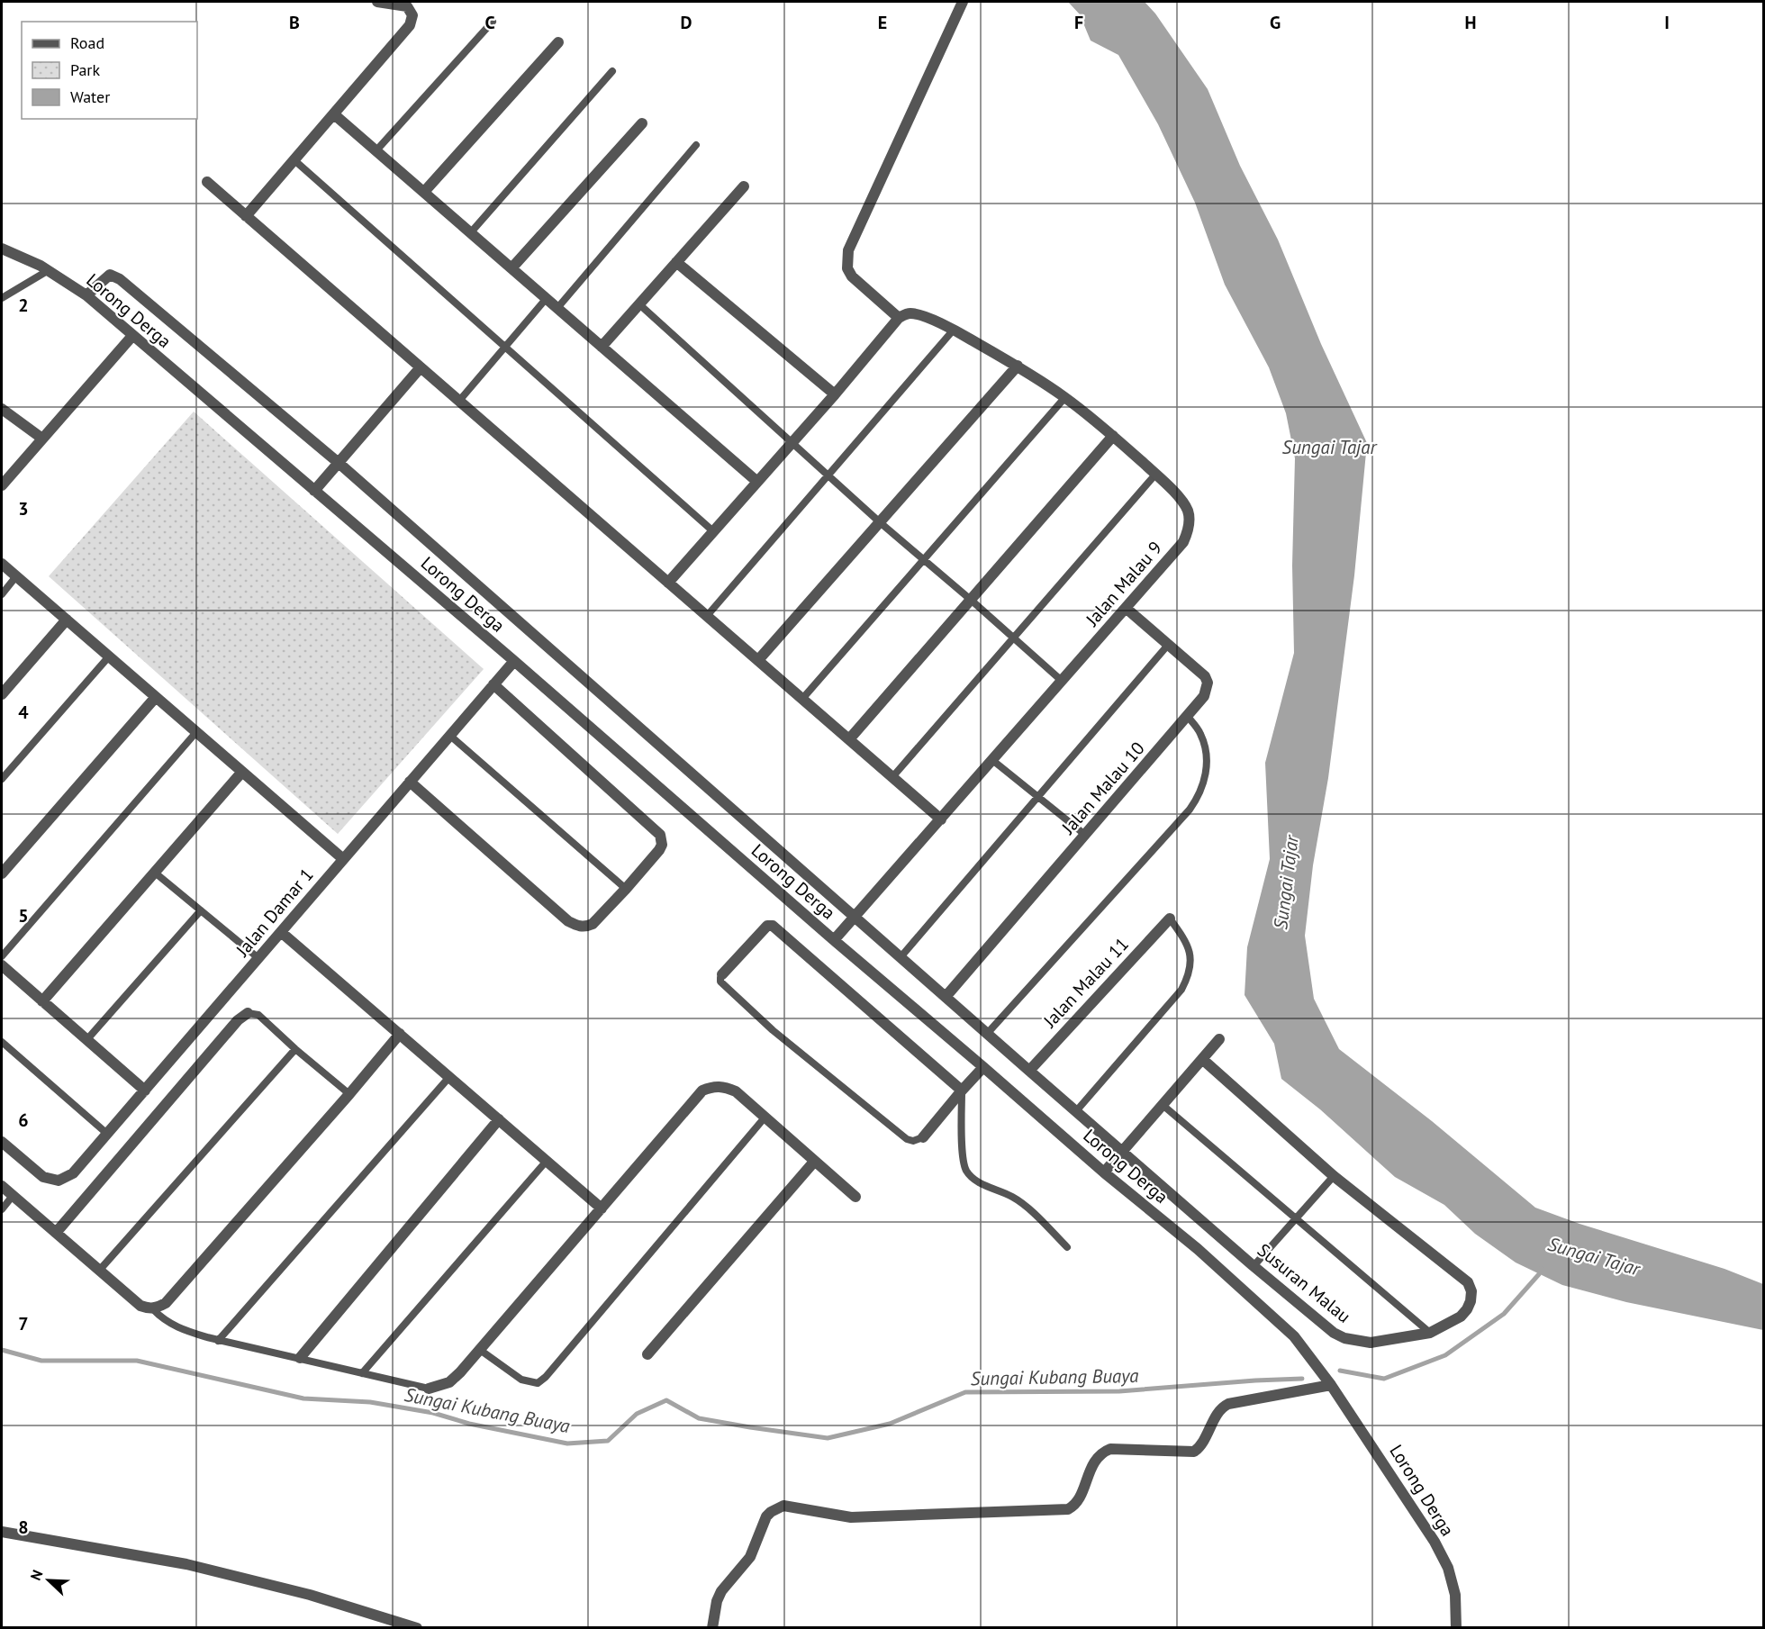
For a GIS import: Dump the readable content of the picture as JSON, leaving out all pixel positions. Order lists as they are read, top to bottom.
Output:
{
  "streets": {
    "street": [
      "Lorong Derga",
      "Jalan Malau 9",
      "Jalan Malau 10",
      "Jalan Damar 1",
      "Jalan Malau 11",
      "Susuran Malau"
    ]
  },
  "crossings": [
    ["Lorong Derga", "Jalan Malau 9"],
    ["Lorong Derga", "Jalan Damar 1"],
    ["Lorong Derga", "Susuran Malau"],
    ["Jalan Malau 9", "Jalan Malau 10"],
    ["Jalan Malau 9", "Susuran Malau"],
    ["Jalan Malau 10", "Susuran Malau"],
    ["Jalan Malau 11", "Susuran Malau"]
  ],
  "water": ["Sungai Tajar", "Sungai Kubang Buaya"],
  "legend": ["Road", "Park", "Water"],
  "north": "top left",
  "grid": {
    "columns": [
      "B",
      "C",
      "D",
      "E",
      "F",
      "G",
      "H",
      "I"
    ],
    "rows": [
      "2",
      "3",
      "4",
      "5",
      "6",
      "7",
      "8"
    ]
  }
}
